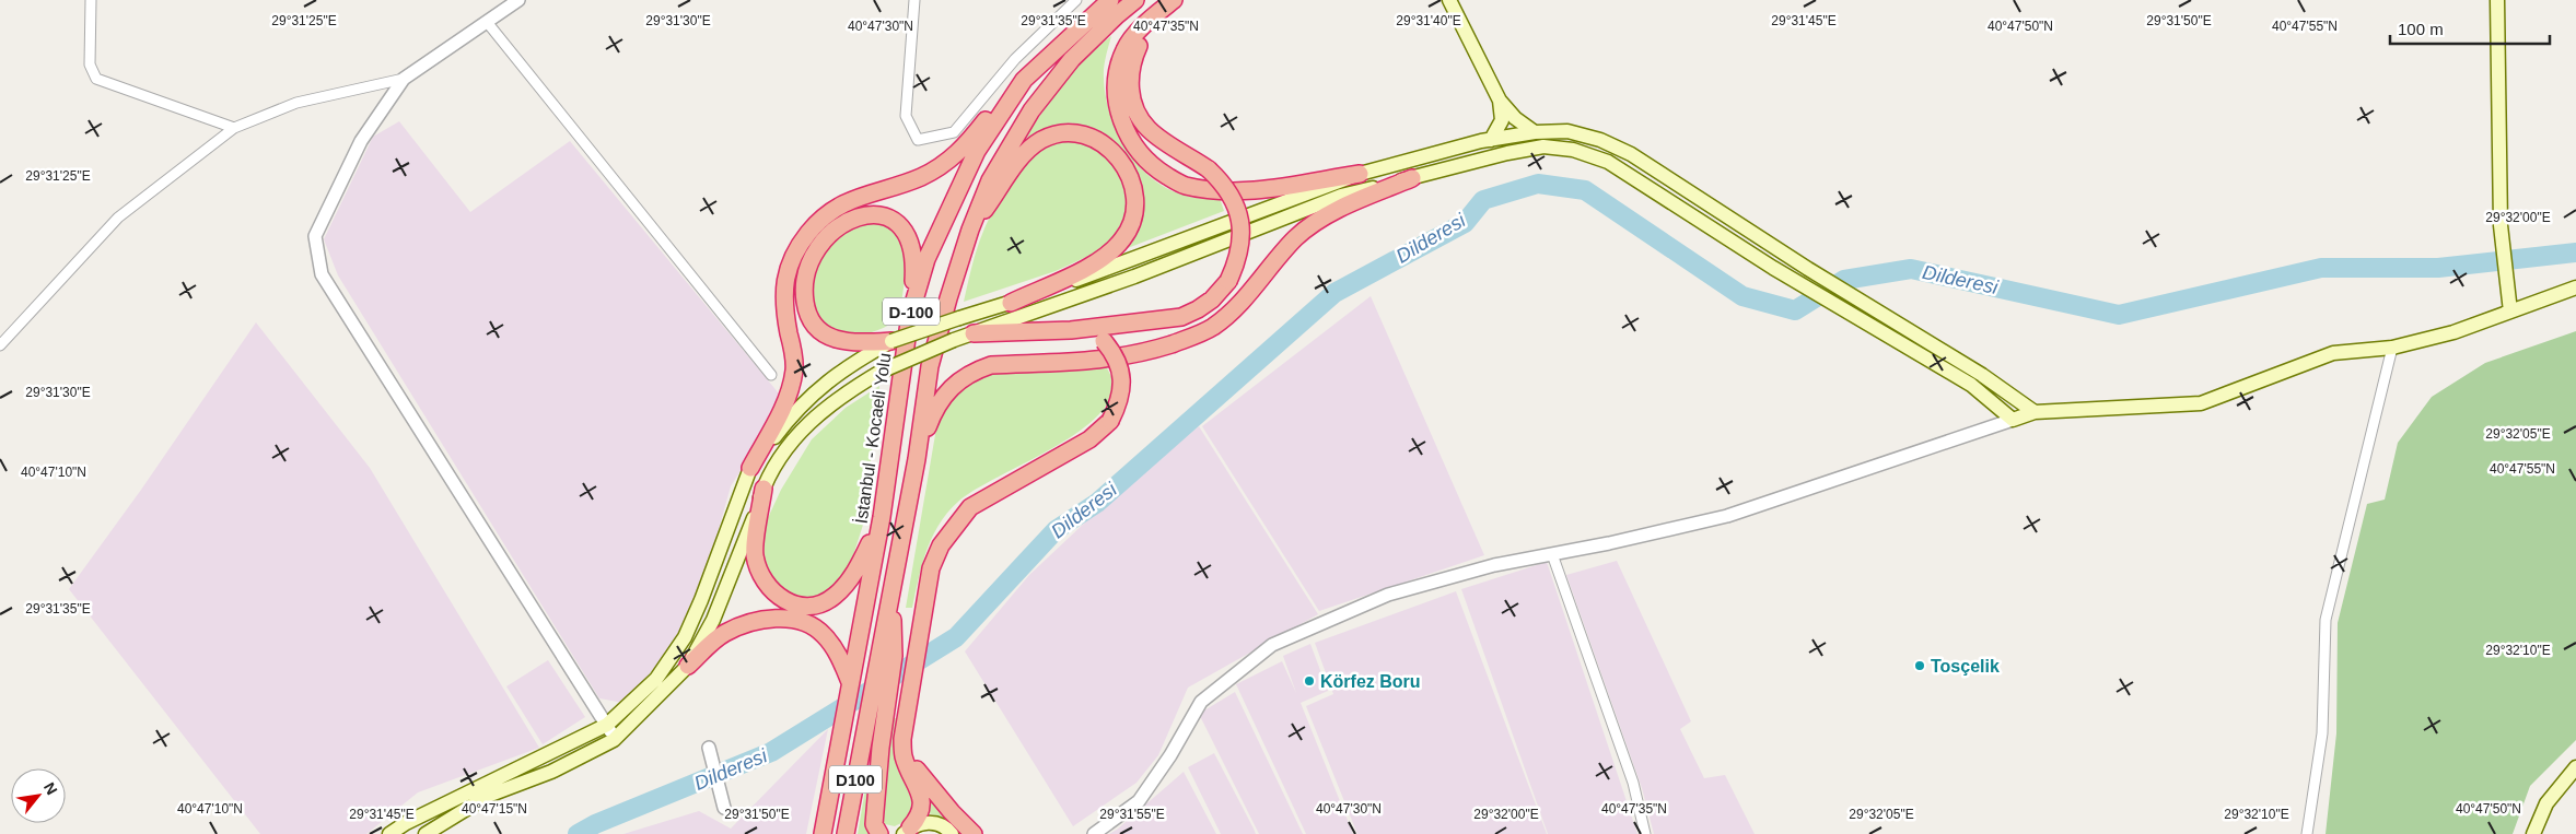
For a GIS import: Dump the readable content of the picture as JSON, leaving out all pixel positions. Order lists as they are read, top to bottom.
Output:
{
  "streets": {
    "highway": ["D-100", "İstanbul - Kocaeli Yolu", "D100"]
  },
  "crossings": [
    ["İstanbul - Kocaeli Yolu", "D100"]
  ],
  "water": ["Dilderesi"],
  "places": ["Tosçelik", "Körfez Boru"],
  "scale_bar": "100 m",
  "north": "top right",
  "coordinates": [
    "29°31'25\"E",
    "29°31'35\"E",
    "29°31'40\"E",
    "29°31'45\"E",
    "29°31'50\"E",
    "29°31'30\"E",
    "40°47'30\"N",
    "40°47'35\"N",
    "40°47'50\"N",
    "40°47'55\"N",
    "29°32'00\"E",
    "29°32'05\"E",
    "40°47'10\"N",
    "29°32'10\"E",
    "40°47'15\"N",
    "29°31'55\"E"
  ]
}
